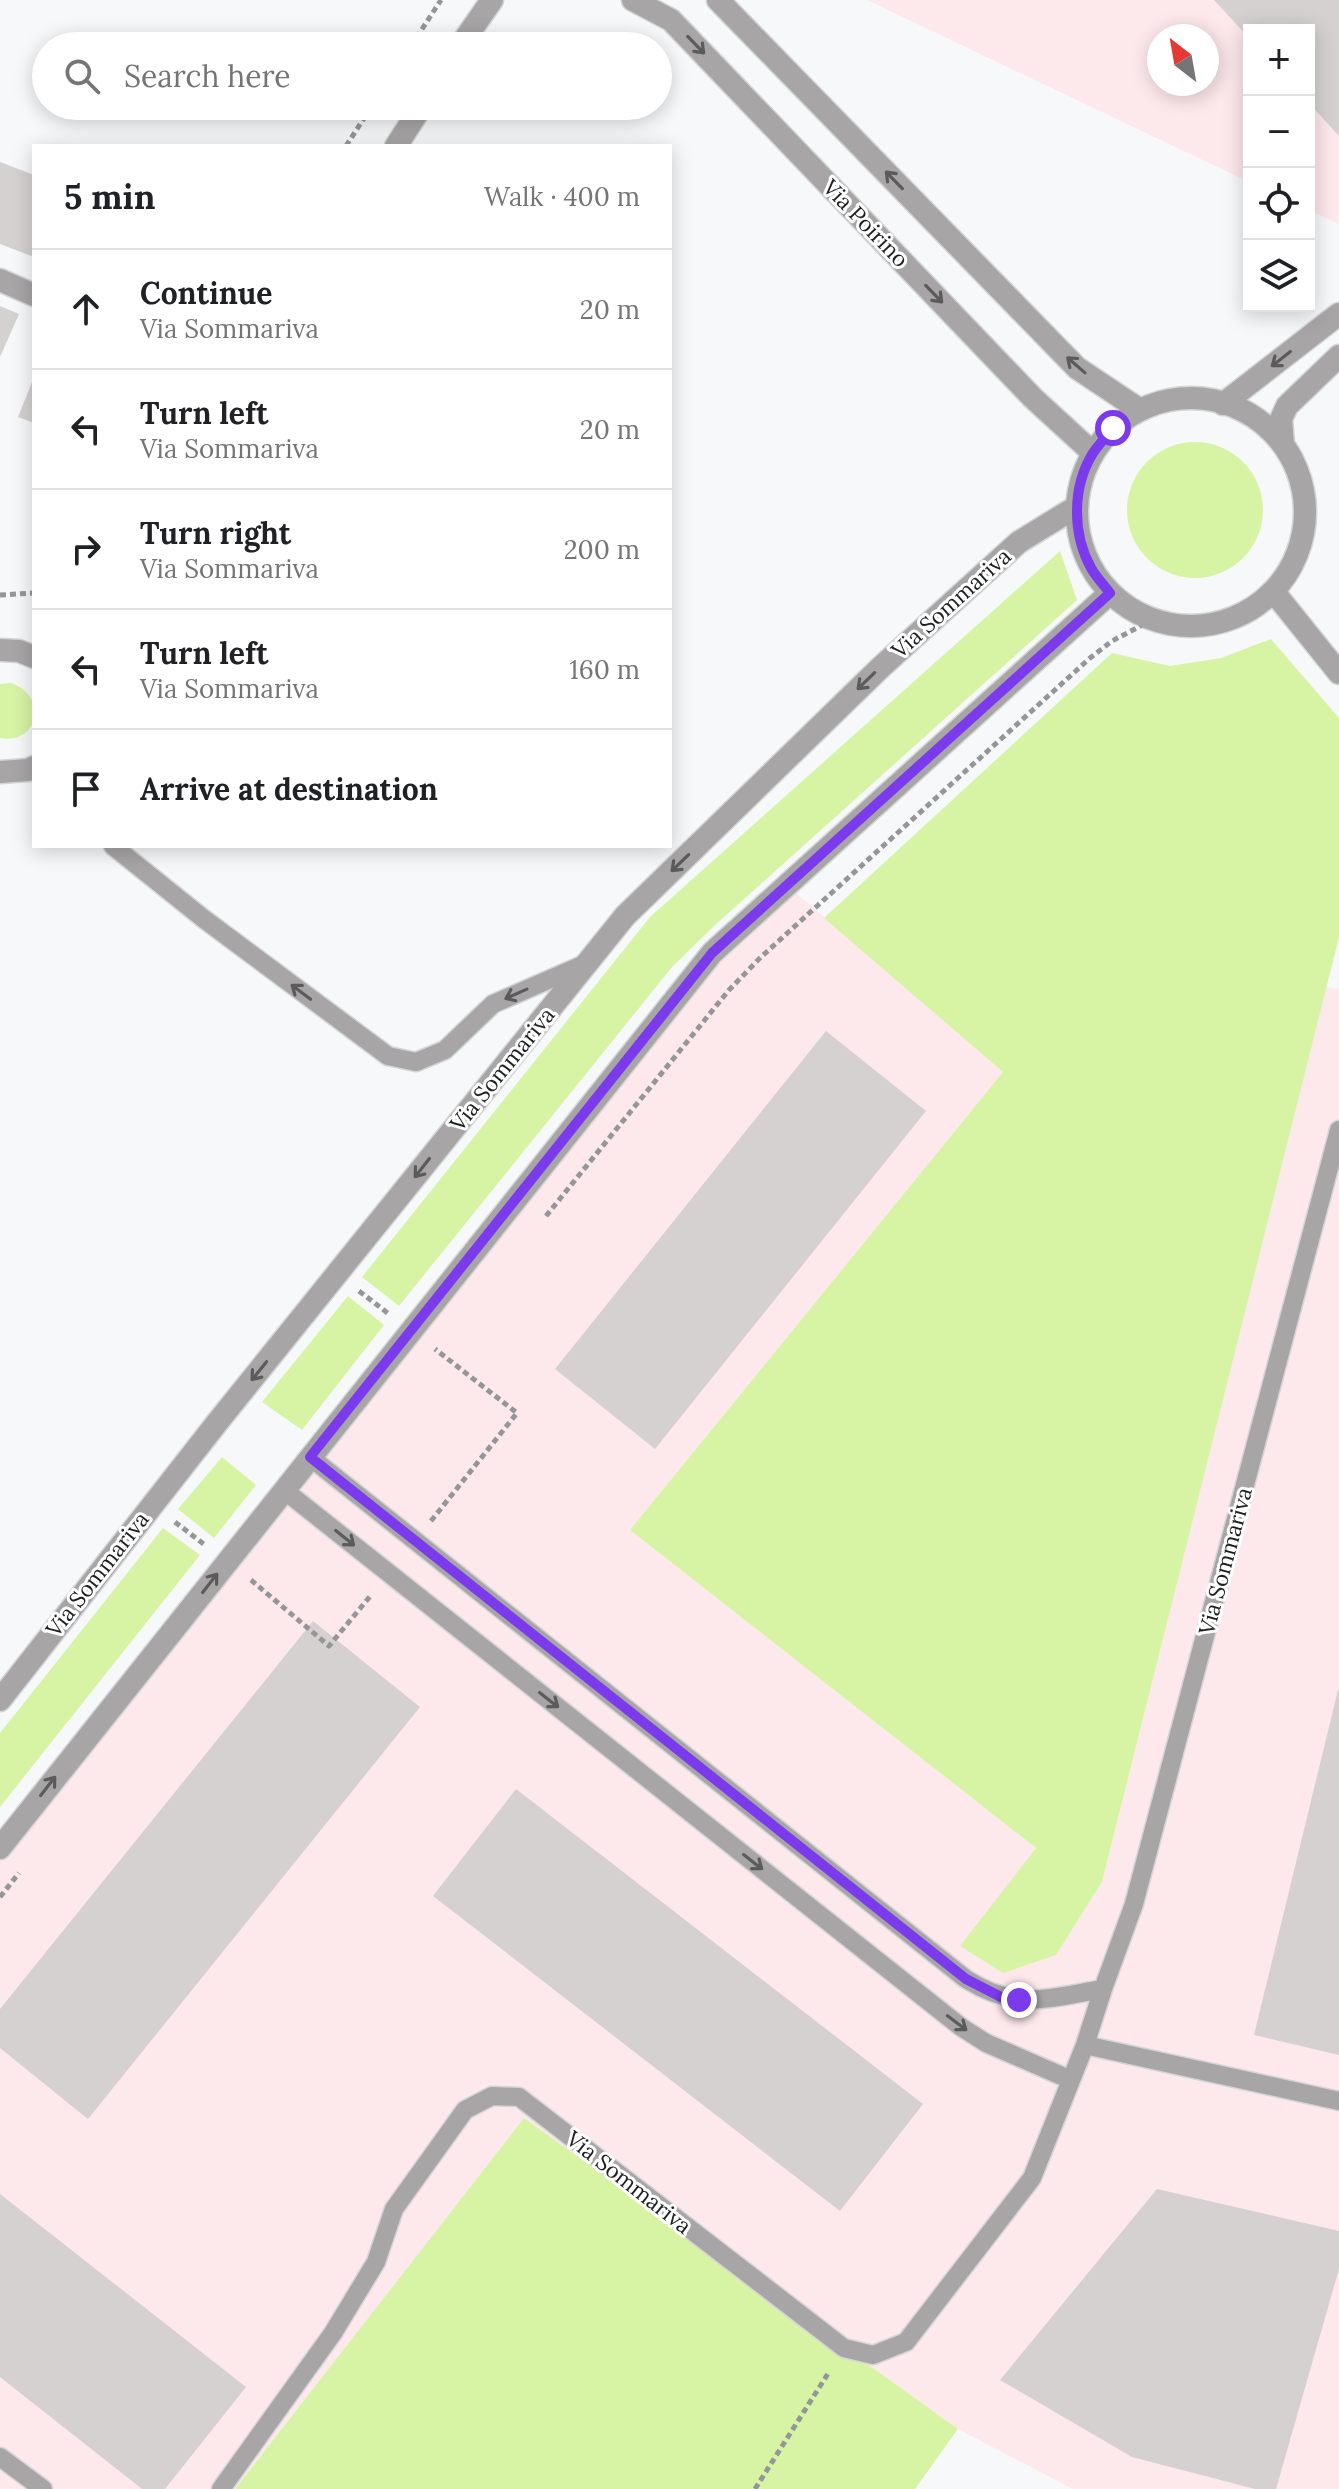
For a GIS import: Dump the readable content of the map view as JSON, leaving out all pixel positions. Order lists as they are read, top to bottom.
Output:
{
  "streets": {
    "street": ["Via Poirino", "Via Sommariva"]
  },
  "crossings": [
    ["Via Poirino", "Via Sommariva"]
  ],
  "north": "top left",
  "page": {
    "map_buttons": ["+", "−"],
    "search": "Search here",
    "heading": ["5 min", "Walk · 400 m"],
    "list": [
      ["Continue", "Via Sommariva", "20 m"],
      ["Turn left", "Via Sommariva", "20 m"],
      ["Turn right", "Via Sommariva", "200 m"],
      ["Turn left", "Via Sommariva", "160 m"],
      "Arrive at destination"
    ]
  }
}
